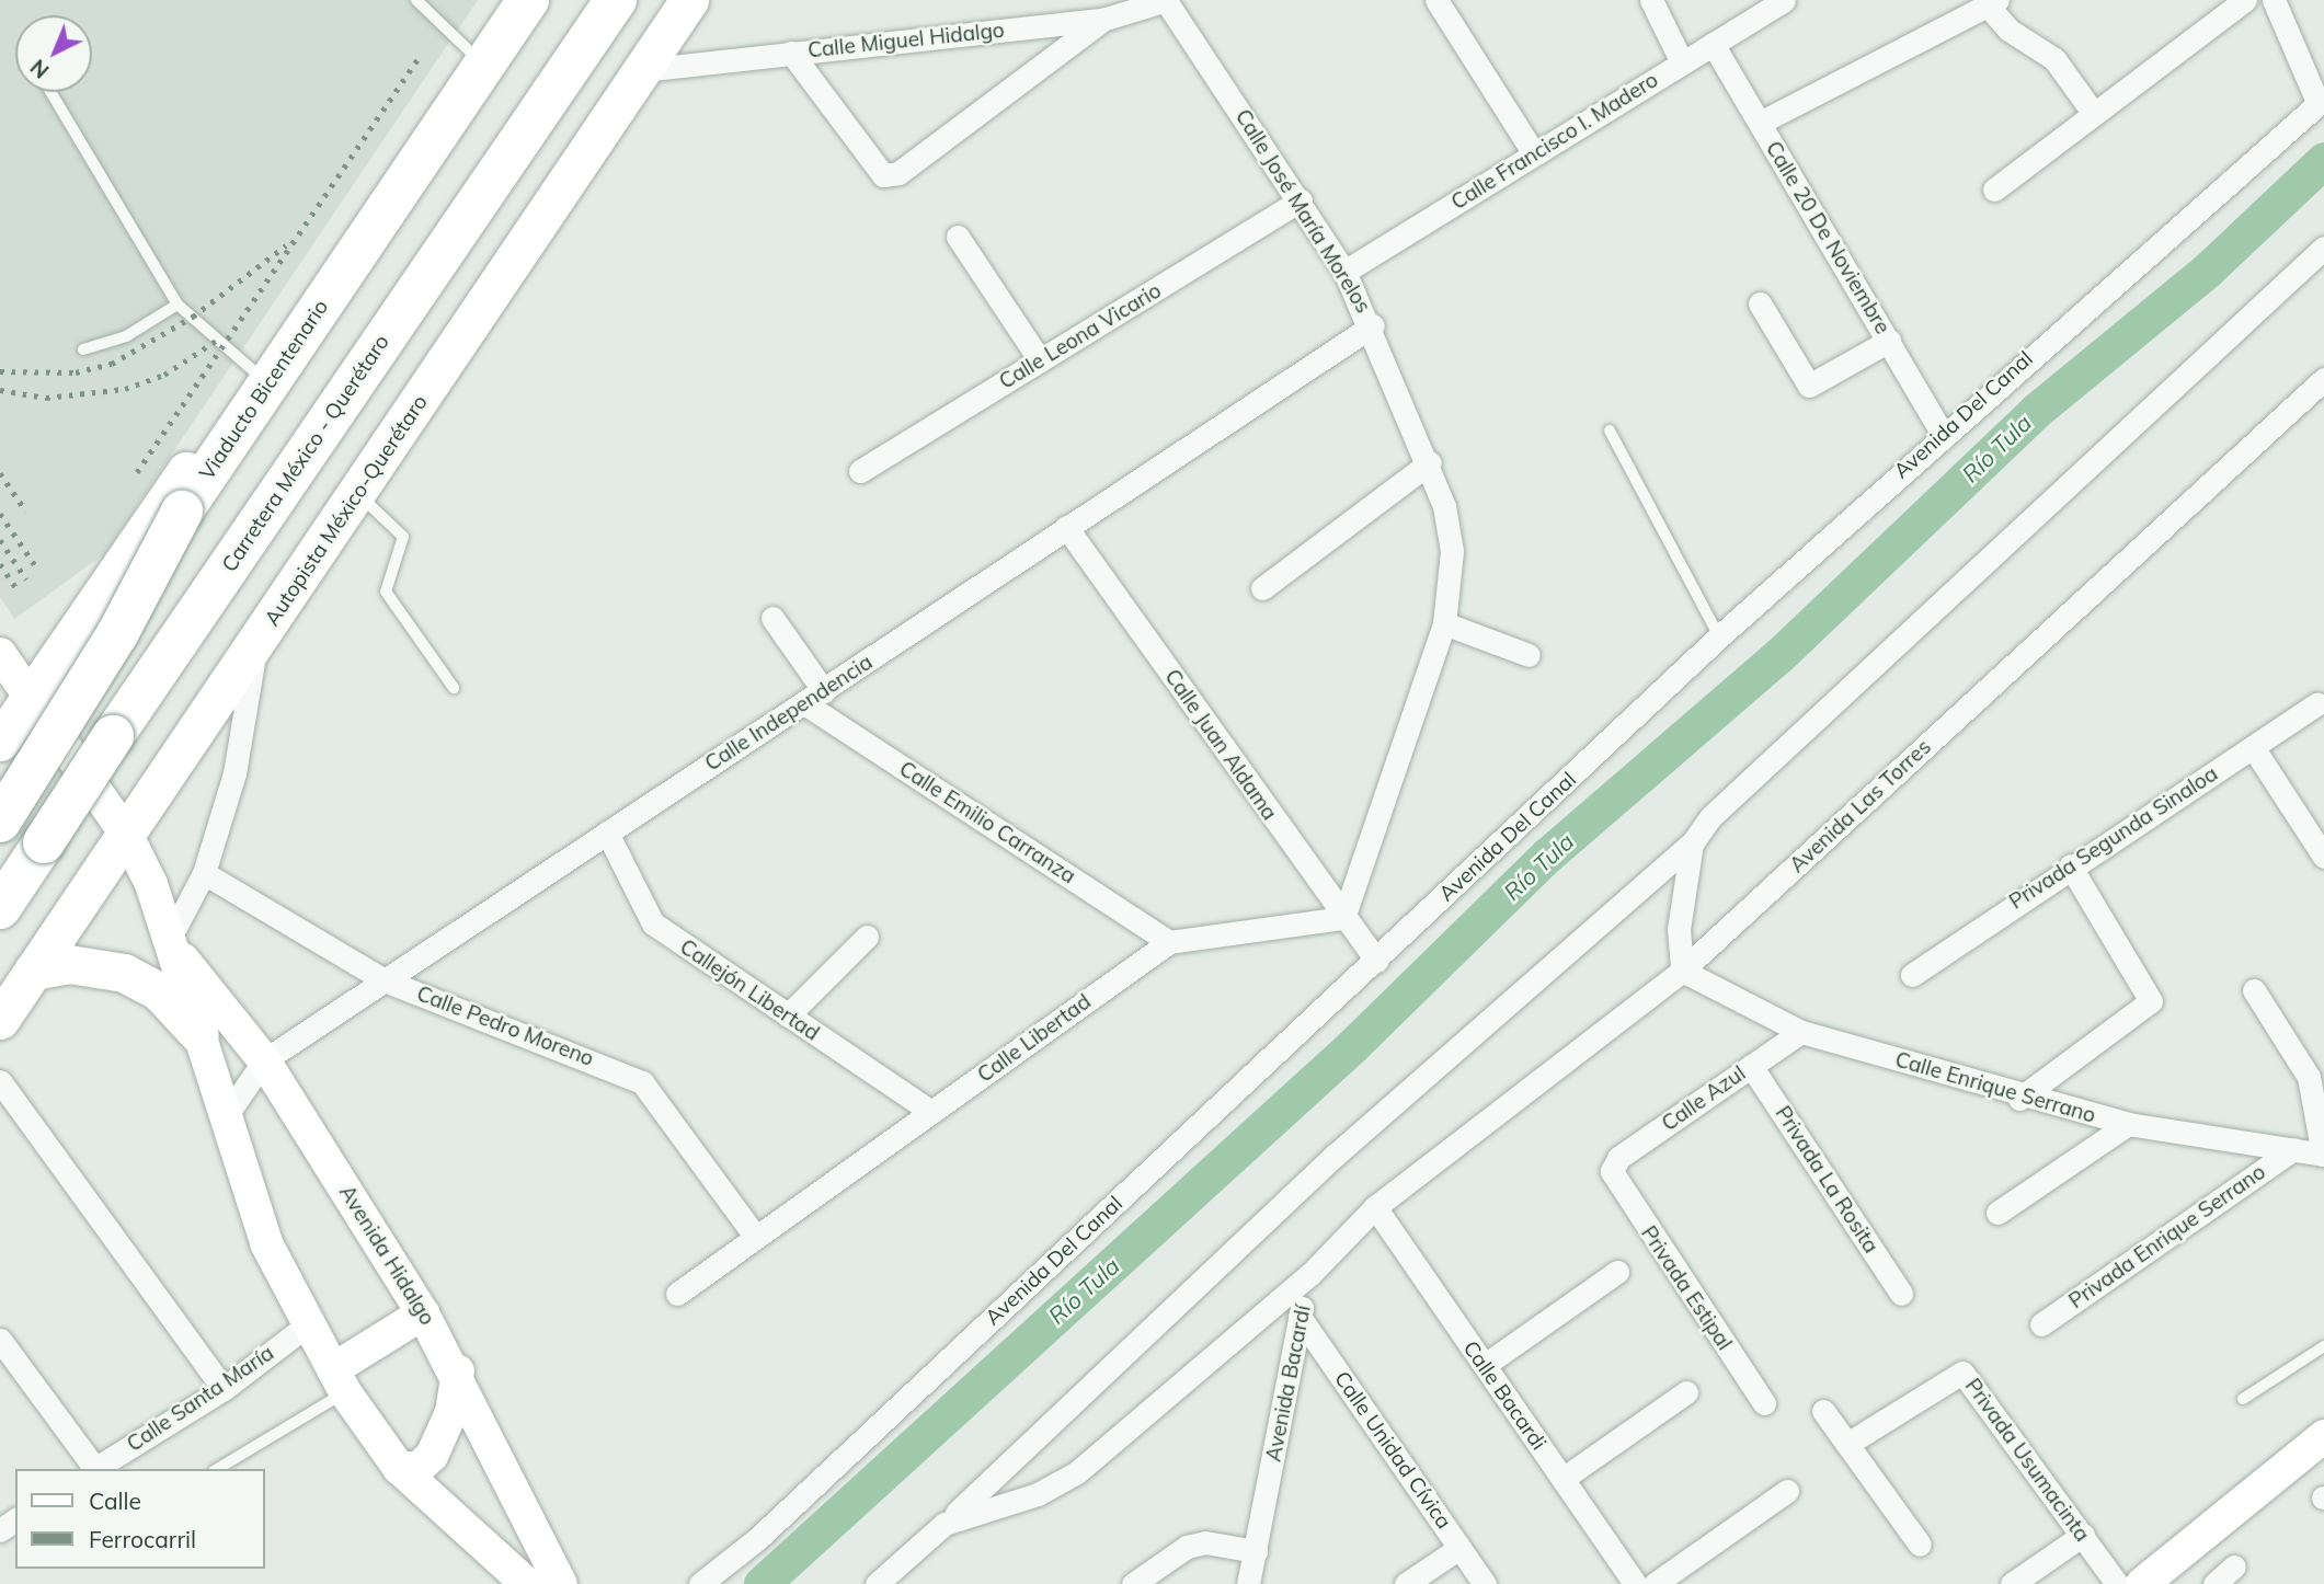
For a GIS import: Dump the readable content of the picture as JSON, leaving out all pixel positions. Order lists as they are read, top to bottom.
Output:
{
  "streets": {
    "highway": ["Viaducto Bicentenario", "Carretera México - Querétaro"],
    "main road": ["Autopista México-Querétaro", "Avenida Hidalgo"],
    "street": [
      "Calle Miguel Hidalgo",
      "Calle Francisco I. Madero",
      "Calle José María Morelos",
      "Calle 20 De Noviembre",
      "Calle Leona Vicario",
      "Avenida Del Canal",
      "Calle Independencia",
      "Calle Juan Aldama",
      "Avenida Las Torres",
      "Calle Emilio Carranza",
      "Privada Segunda Sinaloa",
      "Callejón Libertad",
      "Calle Pedro Moreno",
      "Calle Libertad",
      "Calle Enrique Serrano",
      "Calle Azul",
      "Privada La Rosita",
      "Privada Enrique Serrano",
      "Privada Estipal",
      "Avenida Bacardí",
      "Calle Bacardi",
      "Calle Santa María",
      "Calle Unidad Cívica",
      "Privada Usumacinta"
    ]
  },
  "crossings": [
    ["Calle Miguel Hidalgo", "Calle José María Morelos"],
    ["Calle Miguel Hidalgo", "Autopista México-Querétaro"],
    ["Calle Francisco I. Madero", "Calle José María Morelos"],
    ["Calle Francisco I. Madero", "Calle 20 De Noviembre"],
    ["Calle José María Morelos", "Calle Leona Vicario"],
    ["Calle José María Morelos", "Calle Independencia"],
    ["Calle José María Morelos", "Calle Juan Aldama"],
    ["Calle José María Morelos", "Calle Libertad"],
    ["Calle 20 De Noviembre", "Avenida Del Canal"],
    ["Avenida Del Canal", "Calle Juan Aldama"],
    ["Autopista México-Querétaro", "Avenida Hidalgo"],
    ["Calle Independencia", "Calle Juan Aldama"],
    ["Calle Independencia", "Calle Emilio Carranza"],
    ["Calle Independencia", "Callejón Libertad"],
    ["Calle Independencia", "Calle Pedro Moreno"],
    ["Calle Independencia", "Avenida Hidalgo"],
    ["Calle Juan Aldama", "Calle Libertad"],
    ["Avenida Las Torres", "Calle Enrique Serrano"],
    ["Avenida Las Torres", "Avenida Bacardí"],
    ["Avenida Las Torres", "Calle Bacardi"],
    ["Calle Emilio Carranza", "Calle Libertad"],
    ["Callejón Libertad", "Calle Libertad"],
    ["Calle Pedro Moreno", "Calle Libertad"],
    ["Calle Enrique Serrano", "Calle Azul"],
    ["Calle Enrique Serrano", "Privada Enrique Serrano"],
    ["Calle Azul", "Privada La Rosita"],
    ["Calle Azul", "Privada Estipal"],
    ["Avenida Hidalgo", "Calle Santa María"],
    ["Avenida Bacardí", "Calle Bacardi"],
    ["Avenida Bacardí", "Calle Unidad Cívica"]
  ],
  "water": ["Río Tula"],
  "legend": ["Calle", "Ferrocarril"],
  "north": "bottom left"
}
